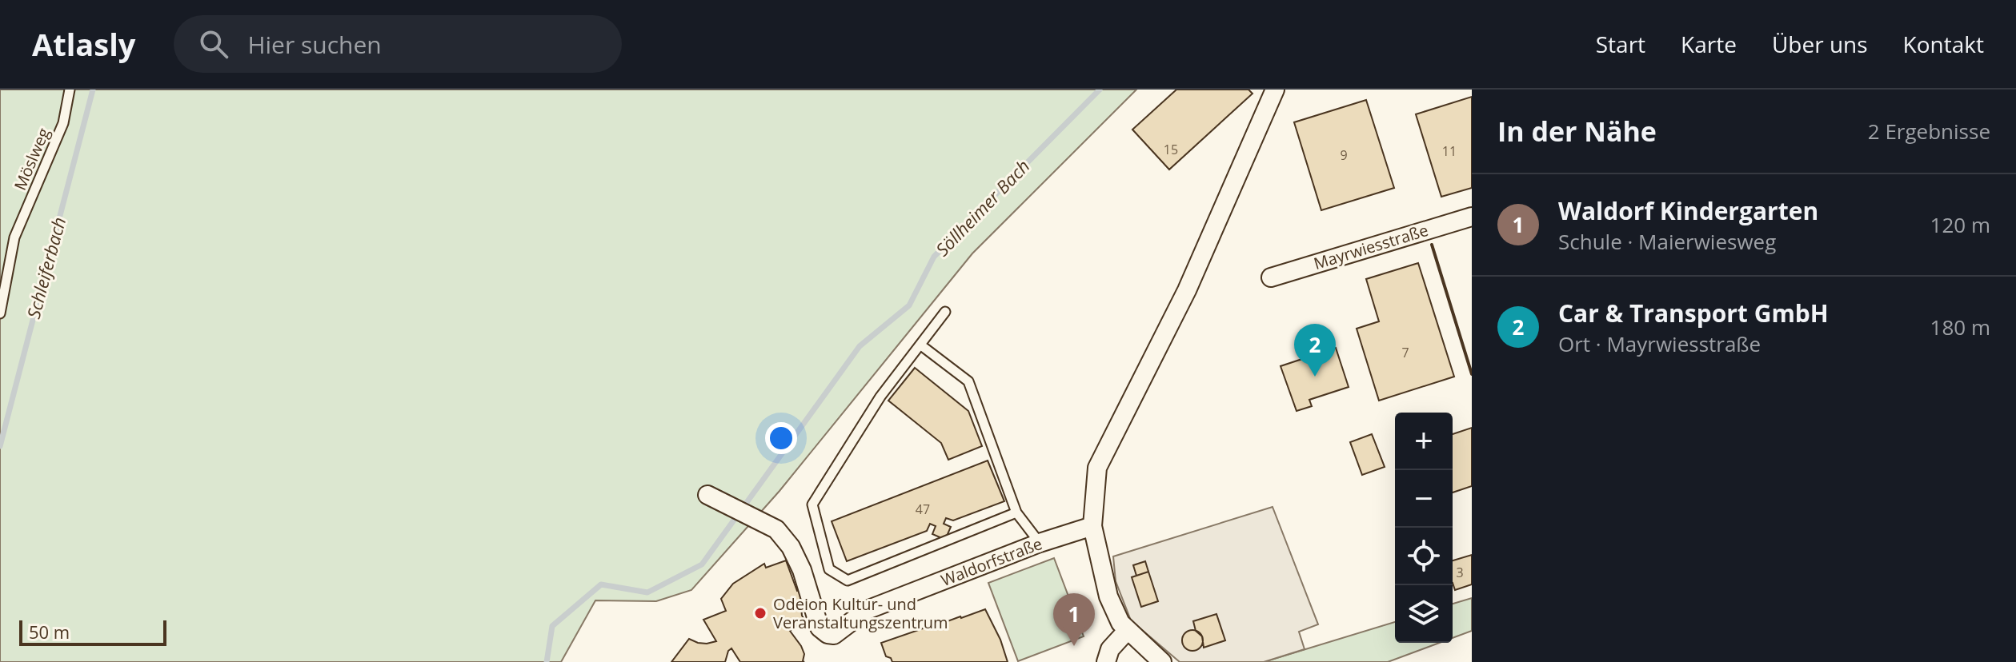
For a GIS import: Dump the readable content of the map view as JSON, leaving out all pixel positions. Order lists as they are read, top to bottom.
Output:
{
  "streets": {
    "street": ["Mayrwiesstraße", "Waldorfstraße"],
    "lane": ["Möslweg"]
  },
  "water": ["Söllheimer Bach", "Schleiferbach"],
  "places": ["Odeion Kultur- und Veranstaltungszentrum"],
  "house_numbers": [
    "15",
    "11",
    "9",
    "7",
    "47",
    "3"
  ],
  "scale_bar": "50 m",
  "page": {
    "header": "Atlasly",
    "search": "Hier suchen",
    "nav": [
      "Start",
      "Karte",
      "Über uns",
      "Kontakt"
    ],
    "heading": ["In der Nähe", "2 Ergebnisse"],
    "list": [
      {
        "mark": "1",
        "name": "Waldorf Kindergarten",
        "note": "Schule · Maierwiesweg",
        "value": "120 m"
      },
      {
        "mark": "2",
        "name": "Car & Transport GmbH",
        "note": "Ort · Mayrwiesstraße",
        "value": "180 m"
      }
    ],
    "pins": ["2", "1"],
    "map_buttons": ["+", "−"],
    "scale": "50 m"
  }
}
